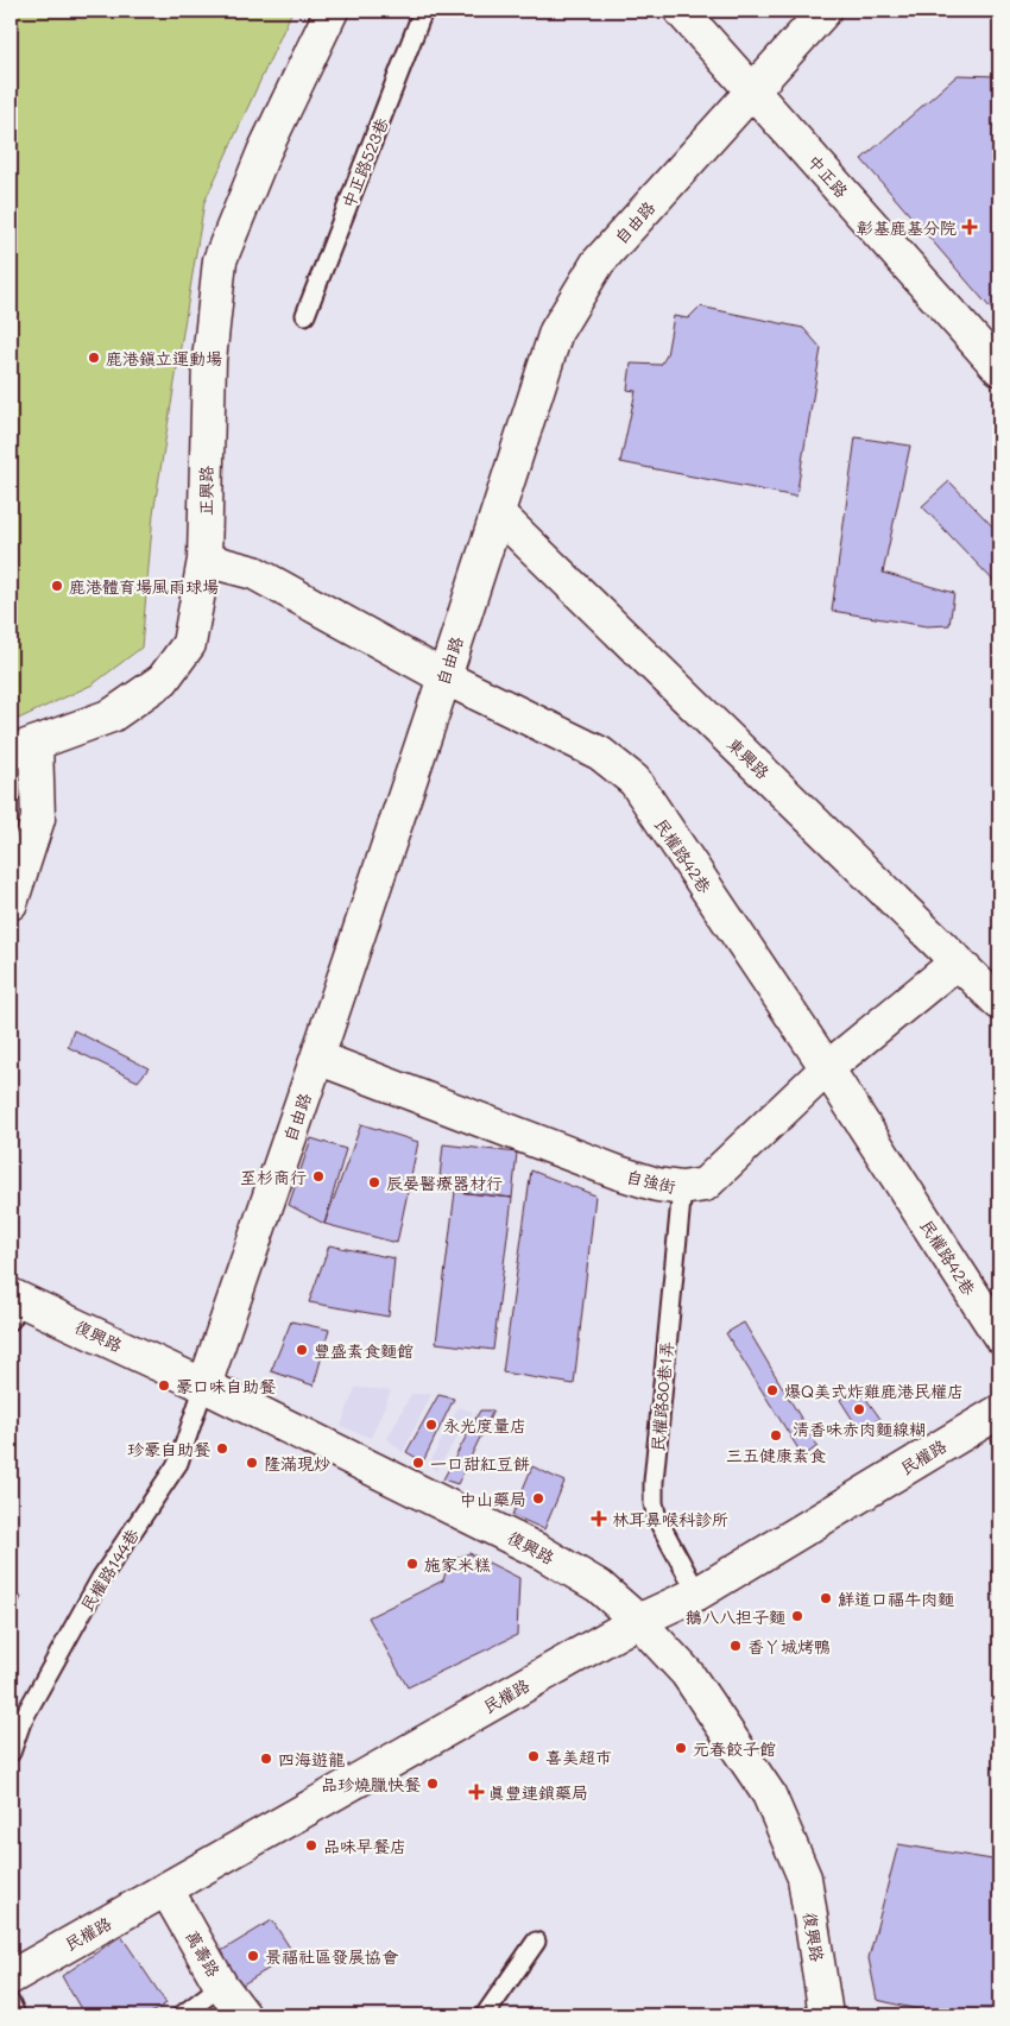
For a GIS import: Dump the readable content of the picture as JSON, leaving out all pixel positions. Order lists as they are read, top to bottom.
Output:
{
  "streets": {
    "street": [
      "中正路",
      "自由路",
      "正興路",
      "東興路",
      "民權路42巷",
      "自強街",
      "復興路",
      "民權路",
      "萬壽路"
    ],
    "lane": ["中正路523巷", "民權路80巷1弄", "民權路144巷"]
  },
  "crossings": [
    ["中正路", "自由路"],
    ["自由路", "東興路"],
    ["自由路", "民權路42巷"],
    ["自由路", "自強街"],
    ["自由路", "復興路"],
    ["自由路", "民權路144巷"],
    ["正興路", "民權路42巷"],
    ["東興路", "自強街"],
    ["民權路42巷", "自強街"],
    ["自強街", "民權路80巷1弄"],
    ["復興路", "民權路"],
    ["復興路", "民權路144巷"],
    ["民權路80巷1弄", "民權路"],
    ["民權路", "萬壽路"]
  ],
  "places": {
    "health": ["彰基鹿基分院", "林耳鼻喉科診所", "真豐連鎖藥局"],
    "other": [
      "鹿港鎮立運動場",
      "鹿港體育場風雨球場",
      "至杉商行",
      "辰晏醫療器材行",
      "豐盛素食麵館",
      "豪口味自助餐",
      "爆Q美式炸雞鹿港民權店",
      "清香味赤肉麵線糊",
      "永光度量店",
      "三五健康素食",
      "珍豪自助餐",
      "隆滿現炒",
      "一口甜紅豆餅",
      "中山藥局",
      "施家米糕",
      "鮮道口福牛肉麵",
      "鵝八八担子麵",
      "香ㄚ城烤鴨",
      "元春餃子館",
      "喜美超市",
      "四海遊龍",
      "品珍燒臘快餐",
      "品味早餐店",
      "景福社區發展協會"
    ]
  }
}
